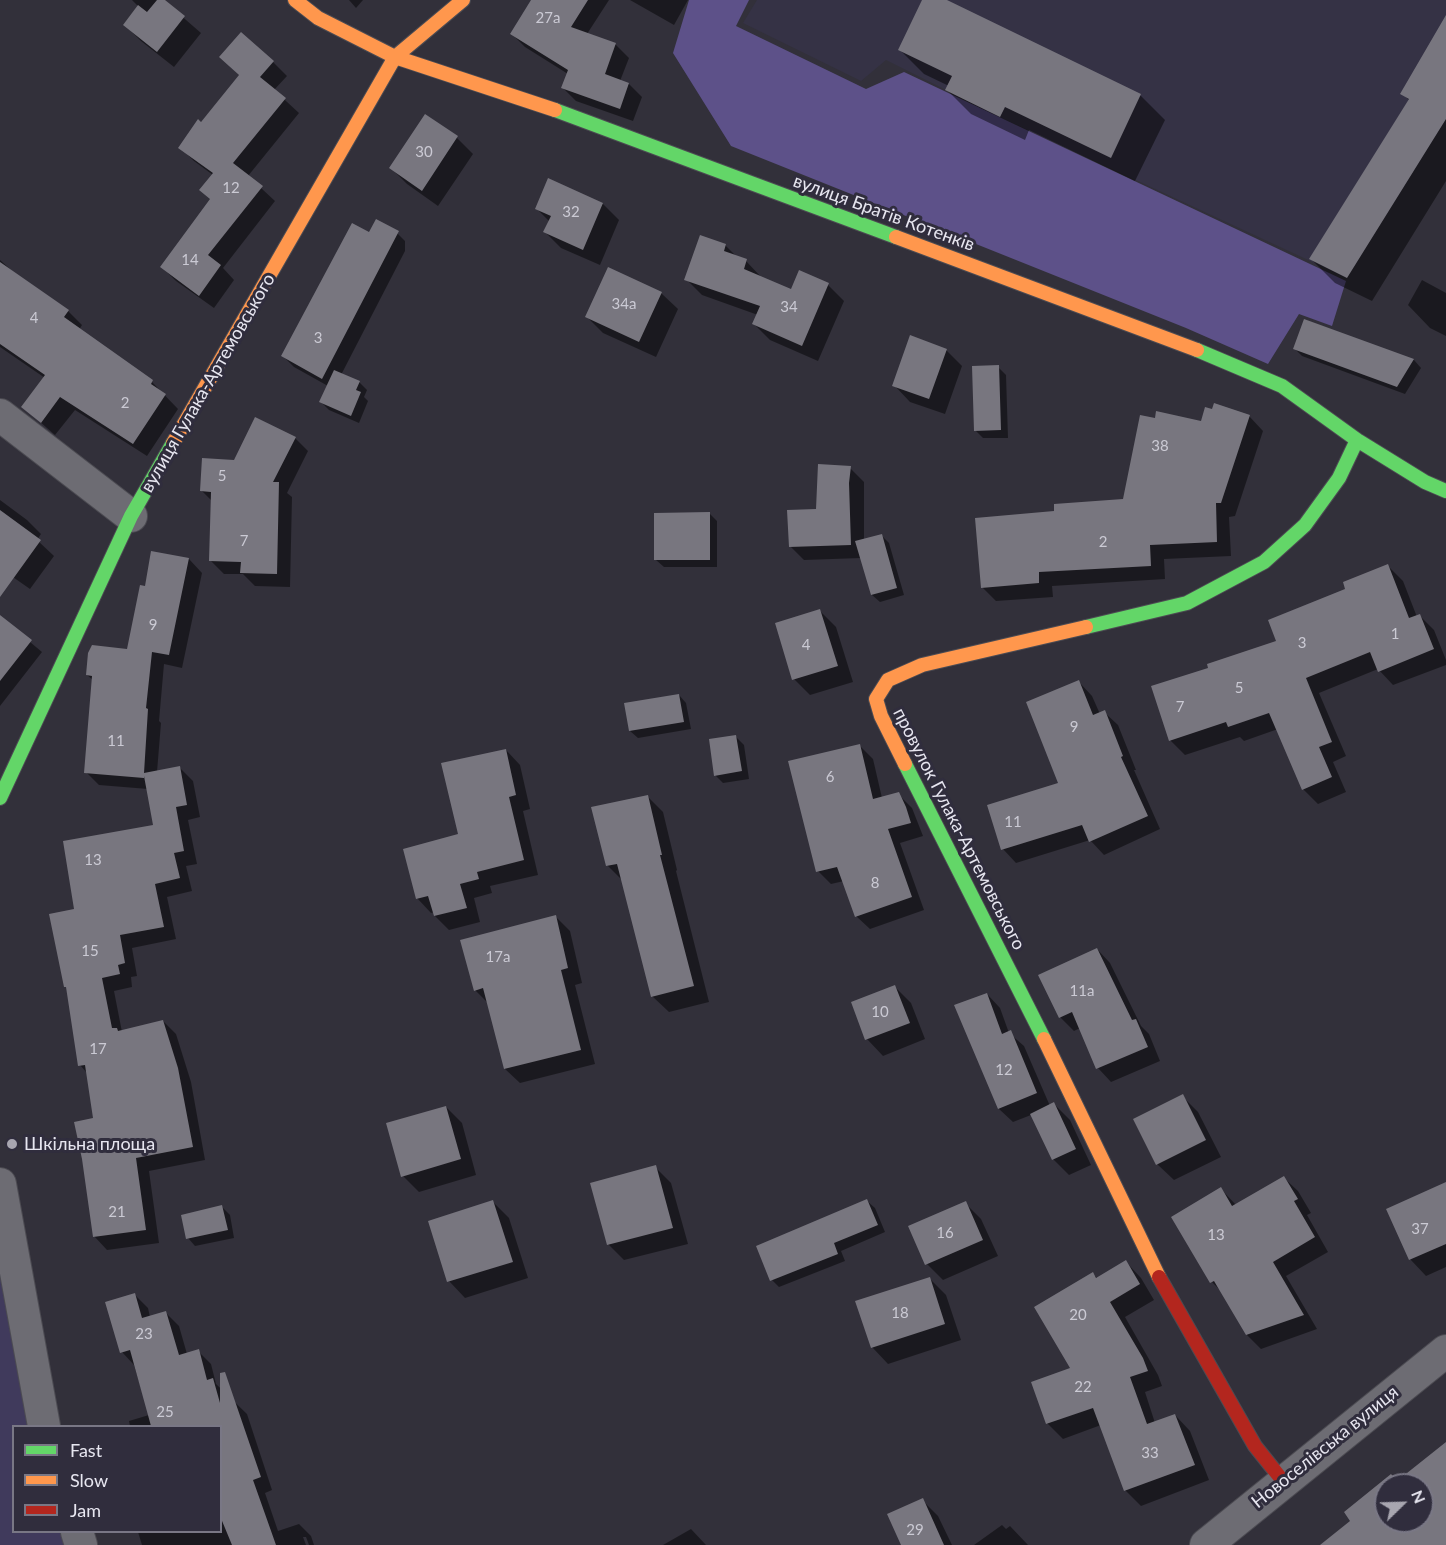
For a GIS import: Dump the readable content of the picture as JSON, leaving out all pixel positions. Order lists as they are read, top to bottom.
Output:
{
  "streets": {
    "street": [
      "вулиця Братів Котенків",
      "вулиця Гулака-Артемовського",
      "провулок Гулака-Артемовського",
      "Новоселівська вулиця"
    ]
  },
  "crossings": [
    ["вулиця Братів Котенків", "вулиця Гулака-Артемовського"],
    ["вулиця Братів Котенків", "провулок Гулака-Артемовського"],
    ["провулок Гулака-Артемовського", "Новоселівська вулиця"]
  ],
  "places": ["Шкільна площа"],
  "house_numbers": [
    "27а",
    "30",
    "12",
    "32",
    "14",
    "34а",
    "34",
    "4",
    "3",
    "2",
    "38",
    "5",
    "7",
    "2",
    "9",
    "1",
    "3",
    "4",
    "5",
    "7",
    "9",
    "11",
    "6",
    "11",
    "13",
    "8",
    "15",
    "17а",
    "11а",
    "10",
    "17",
    "12",
    "21",
    "37",
    "16",
    "13",
    "18",
    "20",
    "23",
    "22",
    "25",
    "33",
    "29"
  ],
  "legend": ["Fast", "Slow", "Jam"],
  "north": "top right"
}
